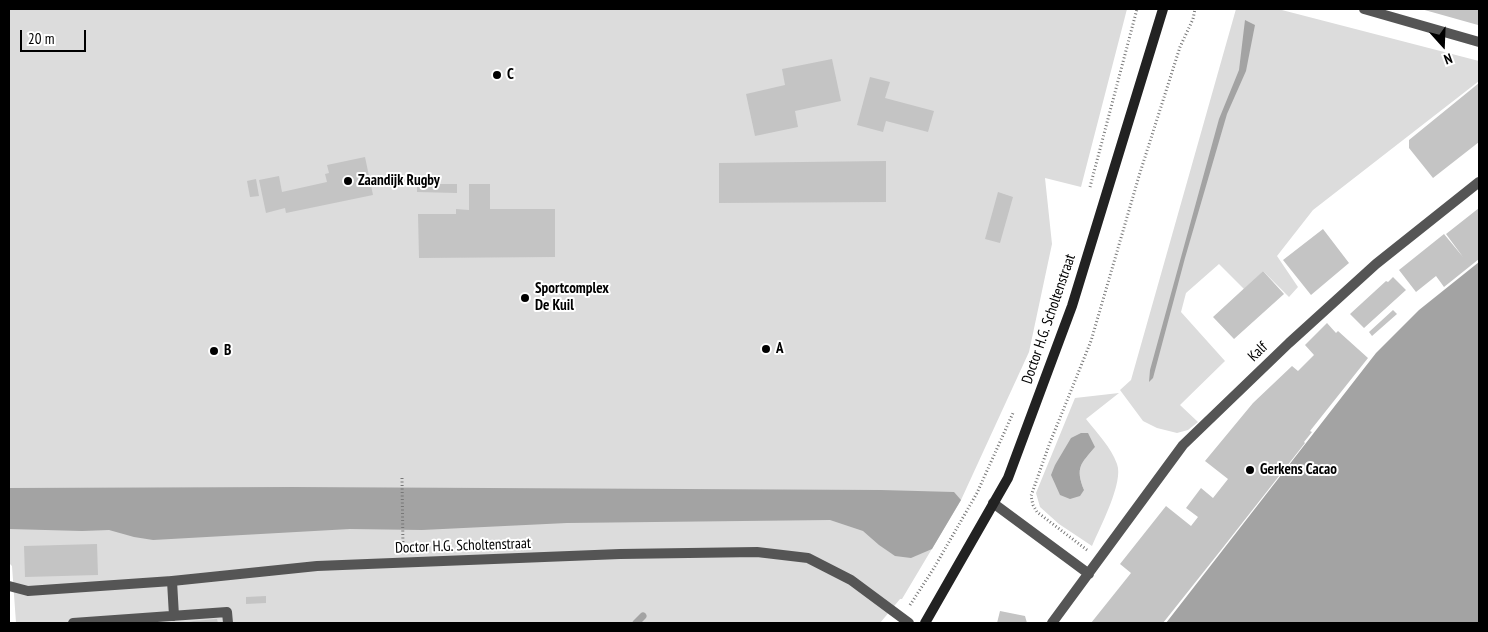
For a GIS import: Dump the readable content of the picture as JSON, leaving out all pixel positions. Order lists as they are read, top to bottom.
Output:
{
  "streets": {
    "main road": ["Doctor H.G. Scholtenstraat"],
    "street": ["Kalf"]
  },
  "places": [
    "C",
    "Zaandijk Rugby",
    "Sportcomplex De Kuil",
    "A",
    "B",
    "Gerkens Cacao"
  ],
  "scale_bar": "20 m",
  "north": "bottom"
}
